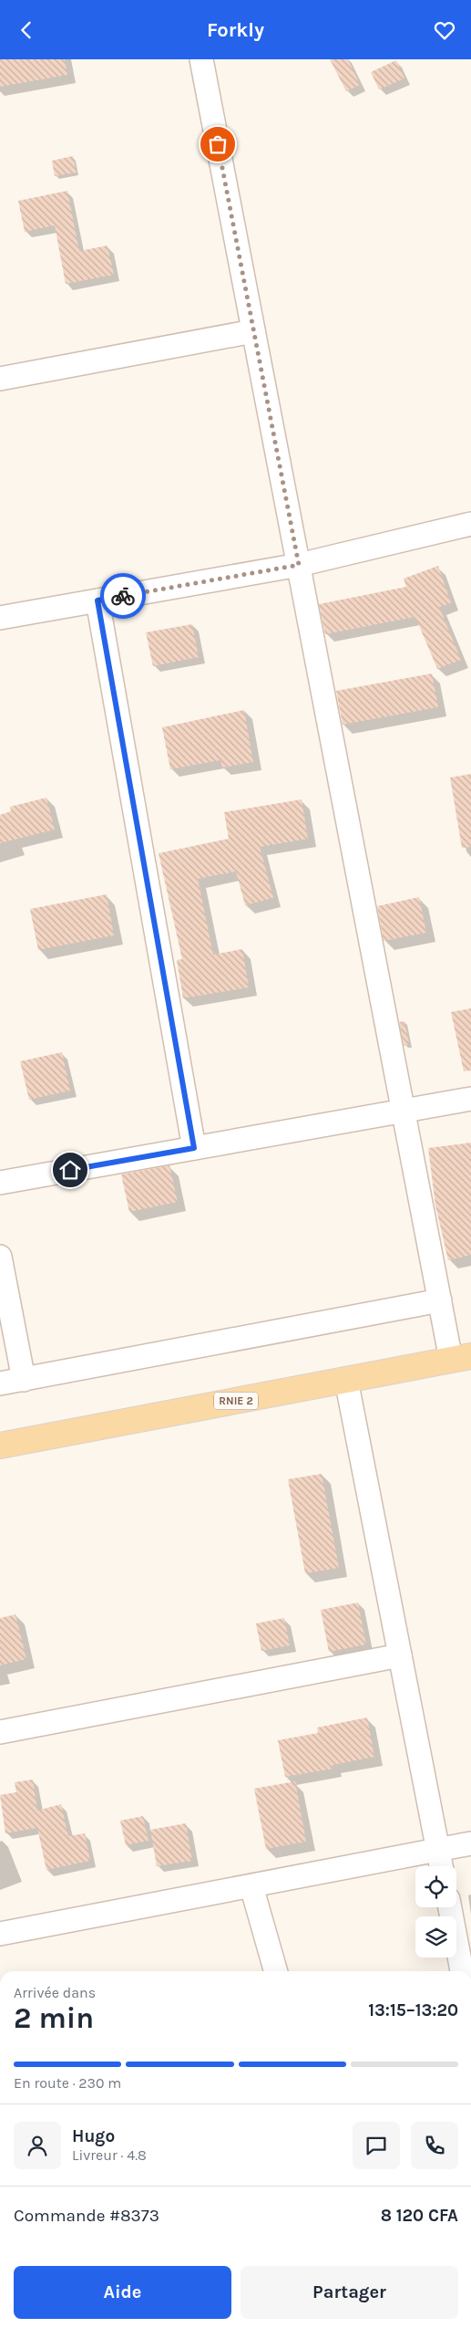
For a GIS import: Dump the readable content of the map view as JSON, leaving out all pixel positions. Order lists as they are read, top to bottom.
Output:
{
  "streets": {
    "main road": ["RNIE 2"]
  },
  "page": {
    "header": "Forkly",
    "heading": ["2 min", "Arrivée dans", "13:15–13:20"],
    "panel": [
      "Hugo",
      "Livreur · 4.8",
      "Commande #8373",
      "8 120 CFA"
    ],
    "bar": "En route · 230 m",
    "buttons": ["Aide", "Partager"]
  }
}
